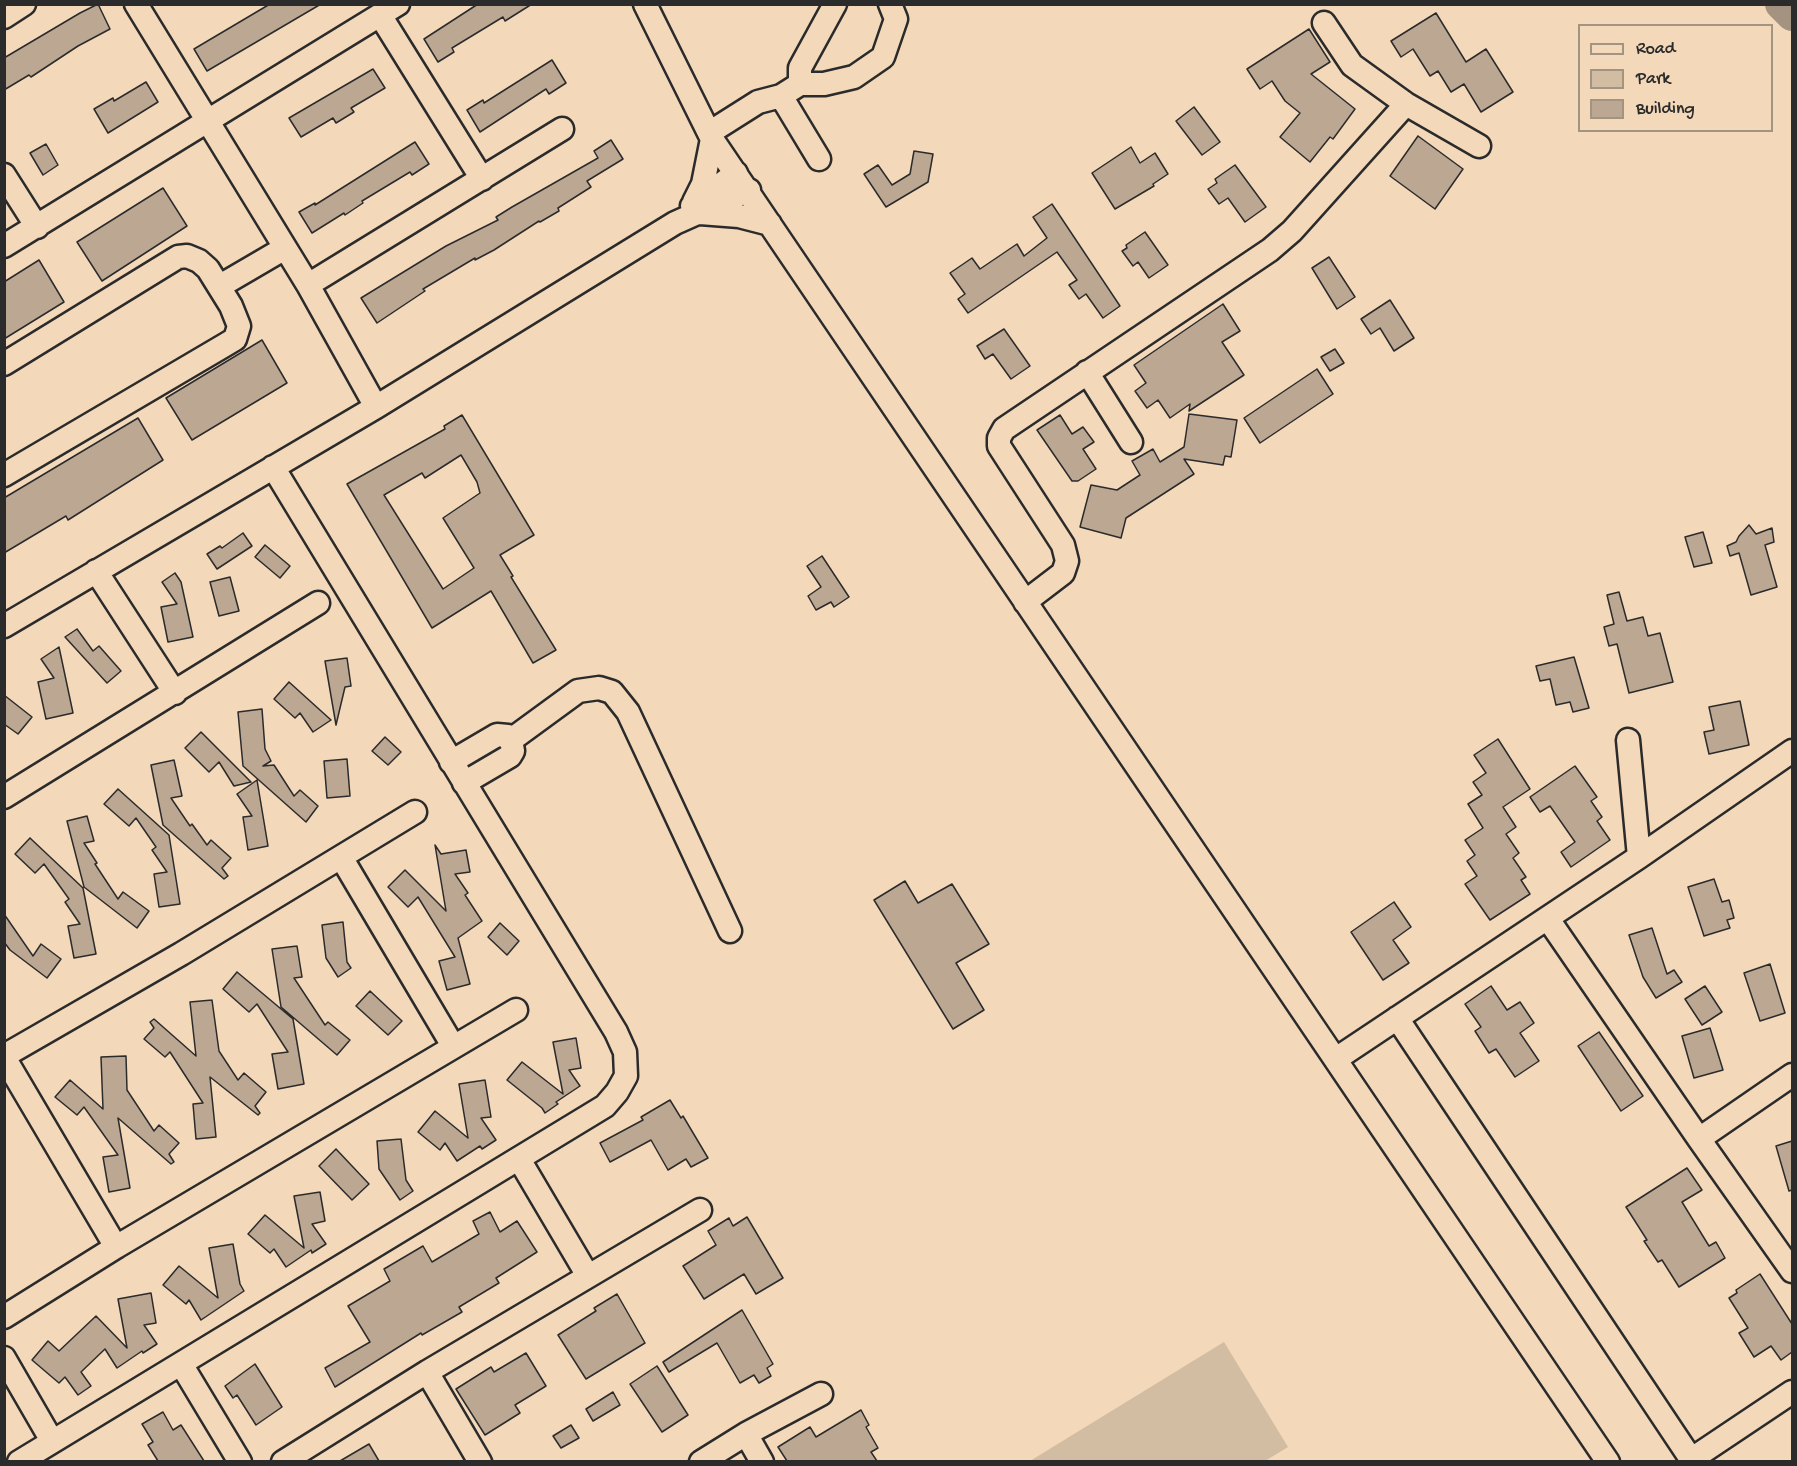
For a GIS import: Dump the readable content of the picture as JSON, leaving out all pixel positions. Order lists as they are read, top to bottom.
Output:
{
  "legend": ["Road", "Park", "Building"]
}
